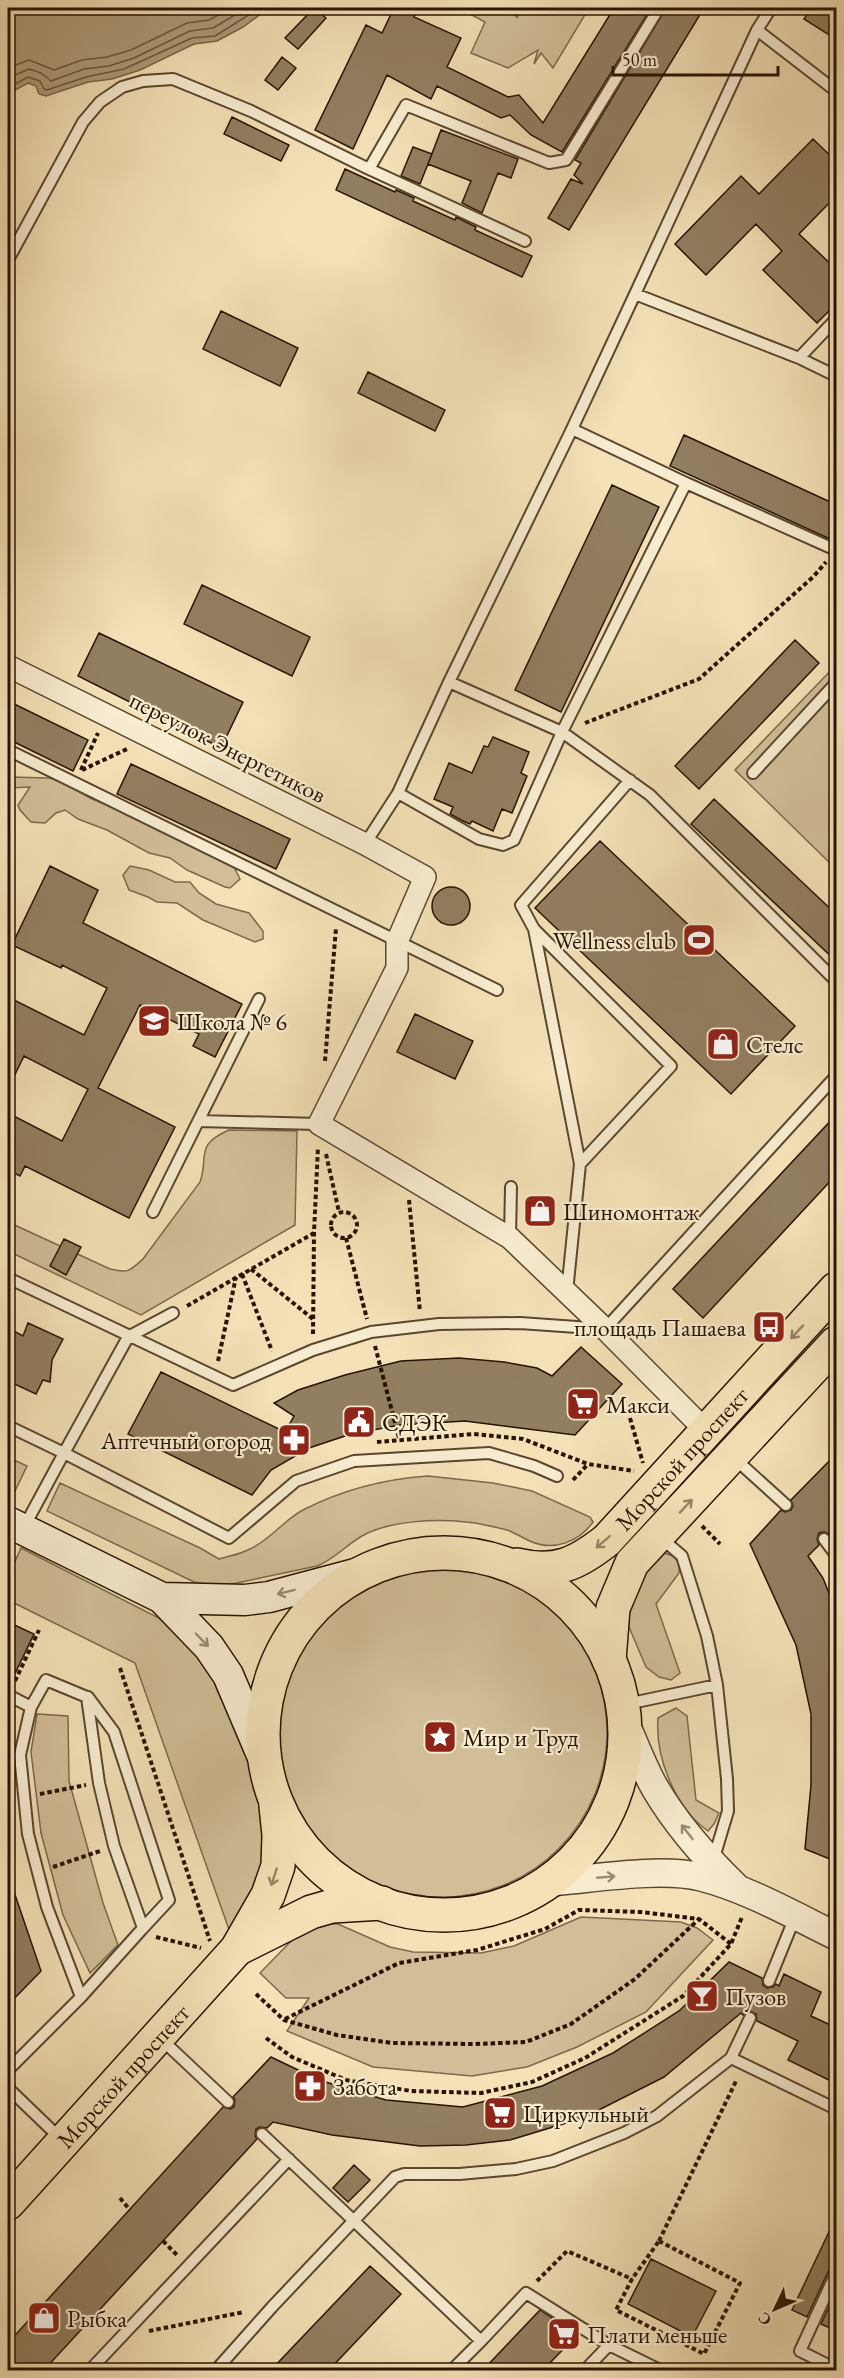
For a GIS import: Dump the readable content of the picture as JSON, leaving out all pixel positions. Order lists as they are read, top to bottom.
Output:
{
  "streets": {
    "main road": ["Морской проспект"],
    "street": ["переулок Энергетиков"]
  },
  "places": {
    "sports": ["Wellness club"],
    "school or university": ["Школа № 6"],
    "shop": ["Стелс", "Шиномонтаж", "Рыбка"],
    "bus stop": ["площадь Пашаева"],
    "supermarket": ["Макси", "Циркульный", "Плати меньше"],
    "public building": ["СДЭК"],
    "pharmacy": ["Аптечный огород", "Забота"],
    "place": ["Мир и Труд"],
    "bar": ["Пузов"]
  },
  "scale_bar": "50 m",
  "north": "bottom left"
}
